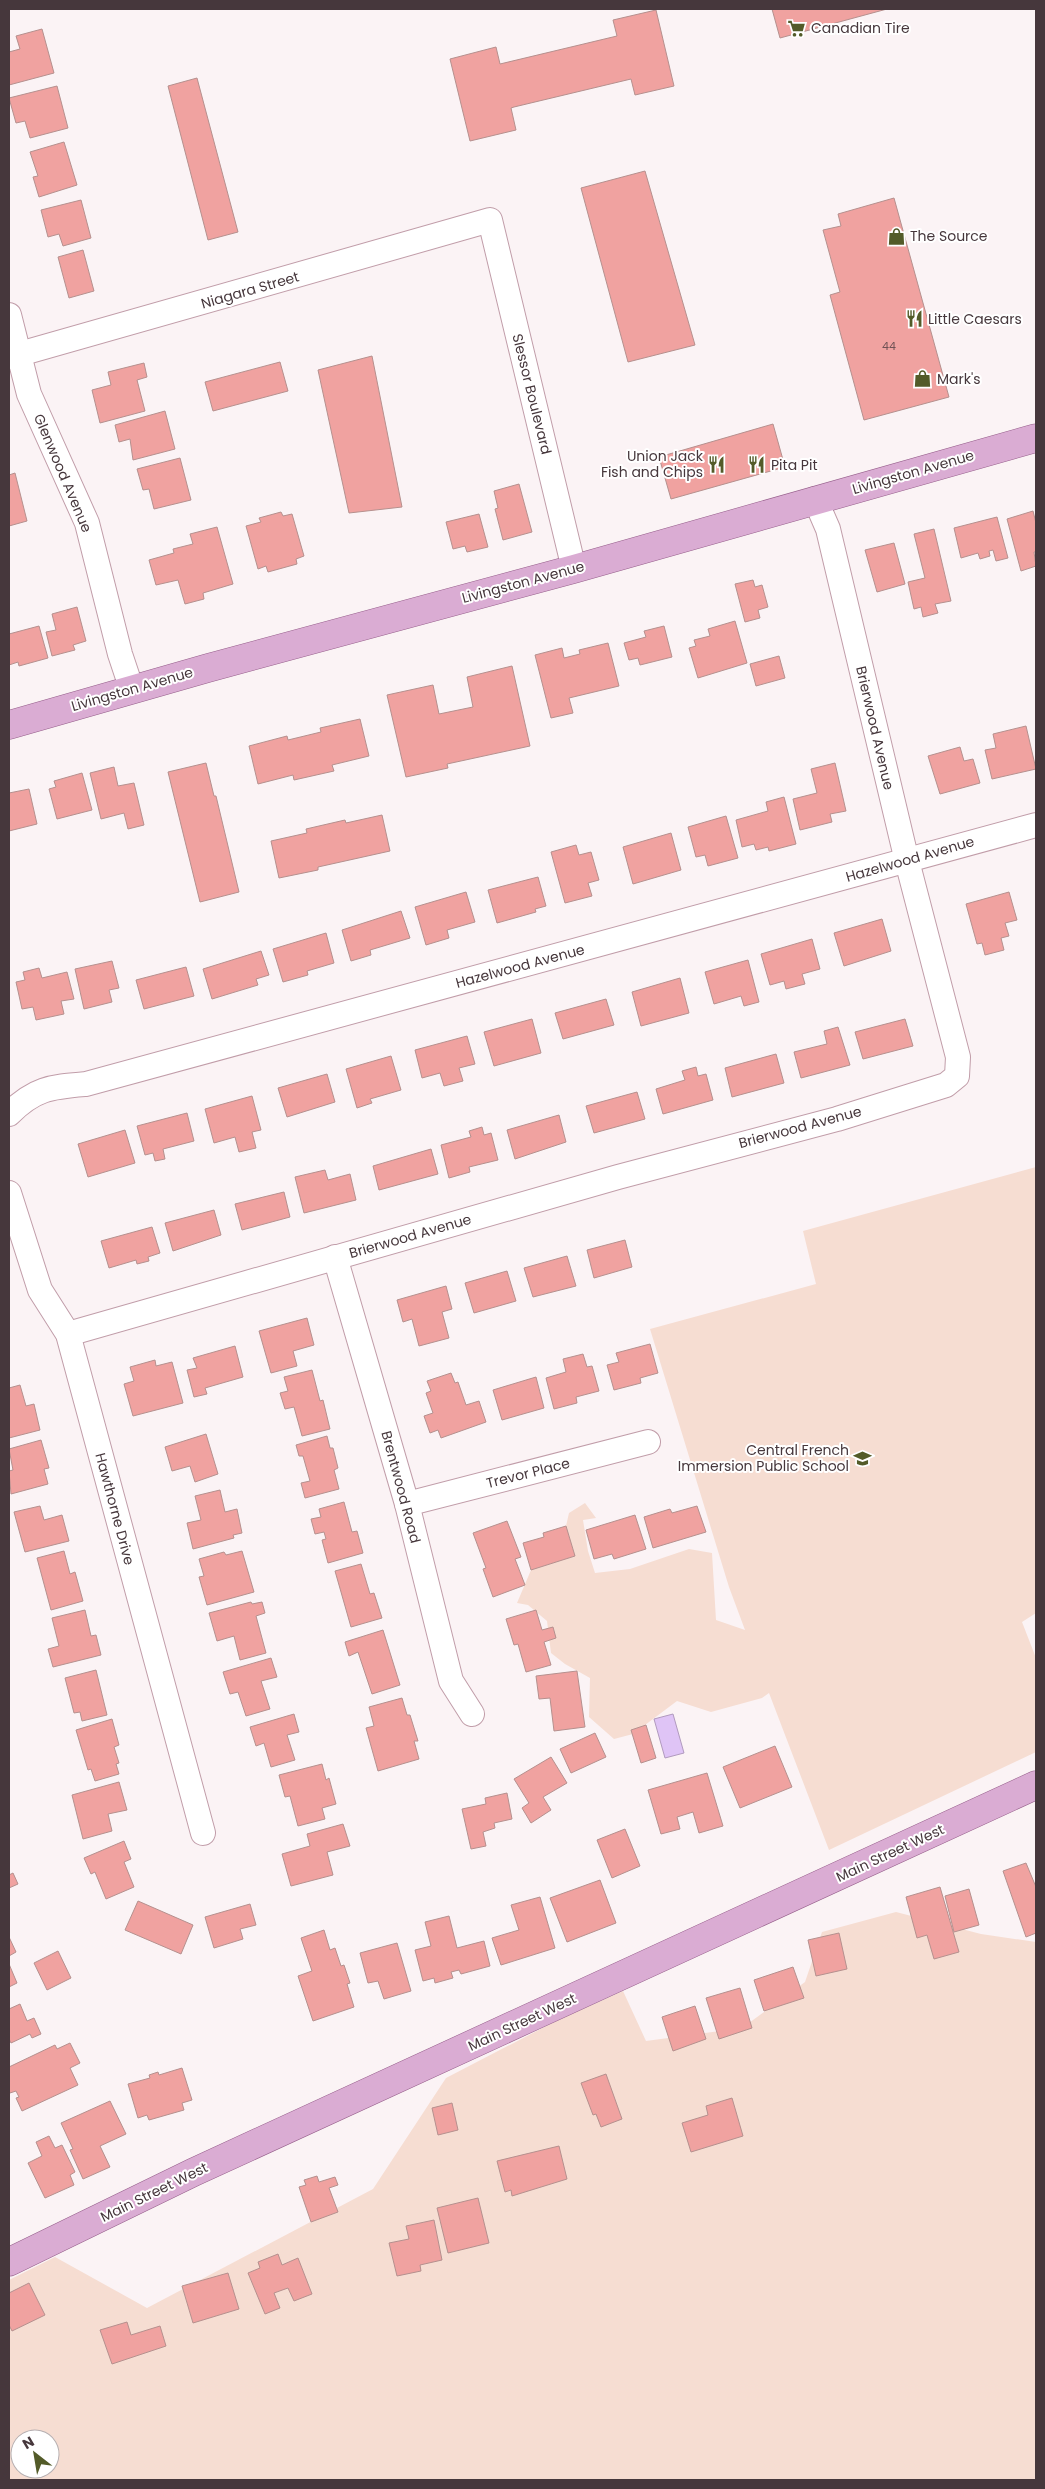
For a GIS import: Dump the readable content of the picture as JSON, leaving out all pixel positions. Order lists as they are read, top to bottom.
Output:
{
  "streets": {
    "main road": ["Livingston Avenue", "Main Street West"],
    "street": [
      "Niagara Street",
      "Slessor Boulevard",
      "Glenwood Avenue",
      "Brierwood Avenue",
      "Hazelwood Avenue",
      "Trevor Place",
      "Brentwood Road",
      "Hawthorne Drive"
    ]
  },
  "crossings": [
    ["Niagara Street", "Slessor Boulevard"],
    ["Niagara Street", "Glenwood Avenue"],
    ["Slessor Boulevard", "Livingston Avenue"],
    ["Livingston Avenue", "Glenwood Avenue"],
    ["Livingston Avenue", "Brierwood Avenue"],
    ["Brierwood Avenue", "Hazelwood Avenue"],
    ["Brierwood Avenue", "Brentwood Road"],
    ["Brierwood Avenue", "Hawthorne Drive"],
    ["Trevor Place", "Brentwood Road"]
  ],
  "places": {
    "supermarket": ["Canadian Tire"],
    "shop": ["The Source", "Mark's"],
    "restaurant": ["Little Caesars", "Union Jack Fish and Chips", "Pita Pit"],
    "school or university": ["Central French Immersion Public School"]
  },
  "house_numbers": ["44"],
  "north": "top left"
}
